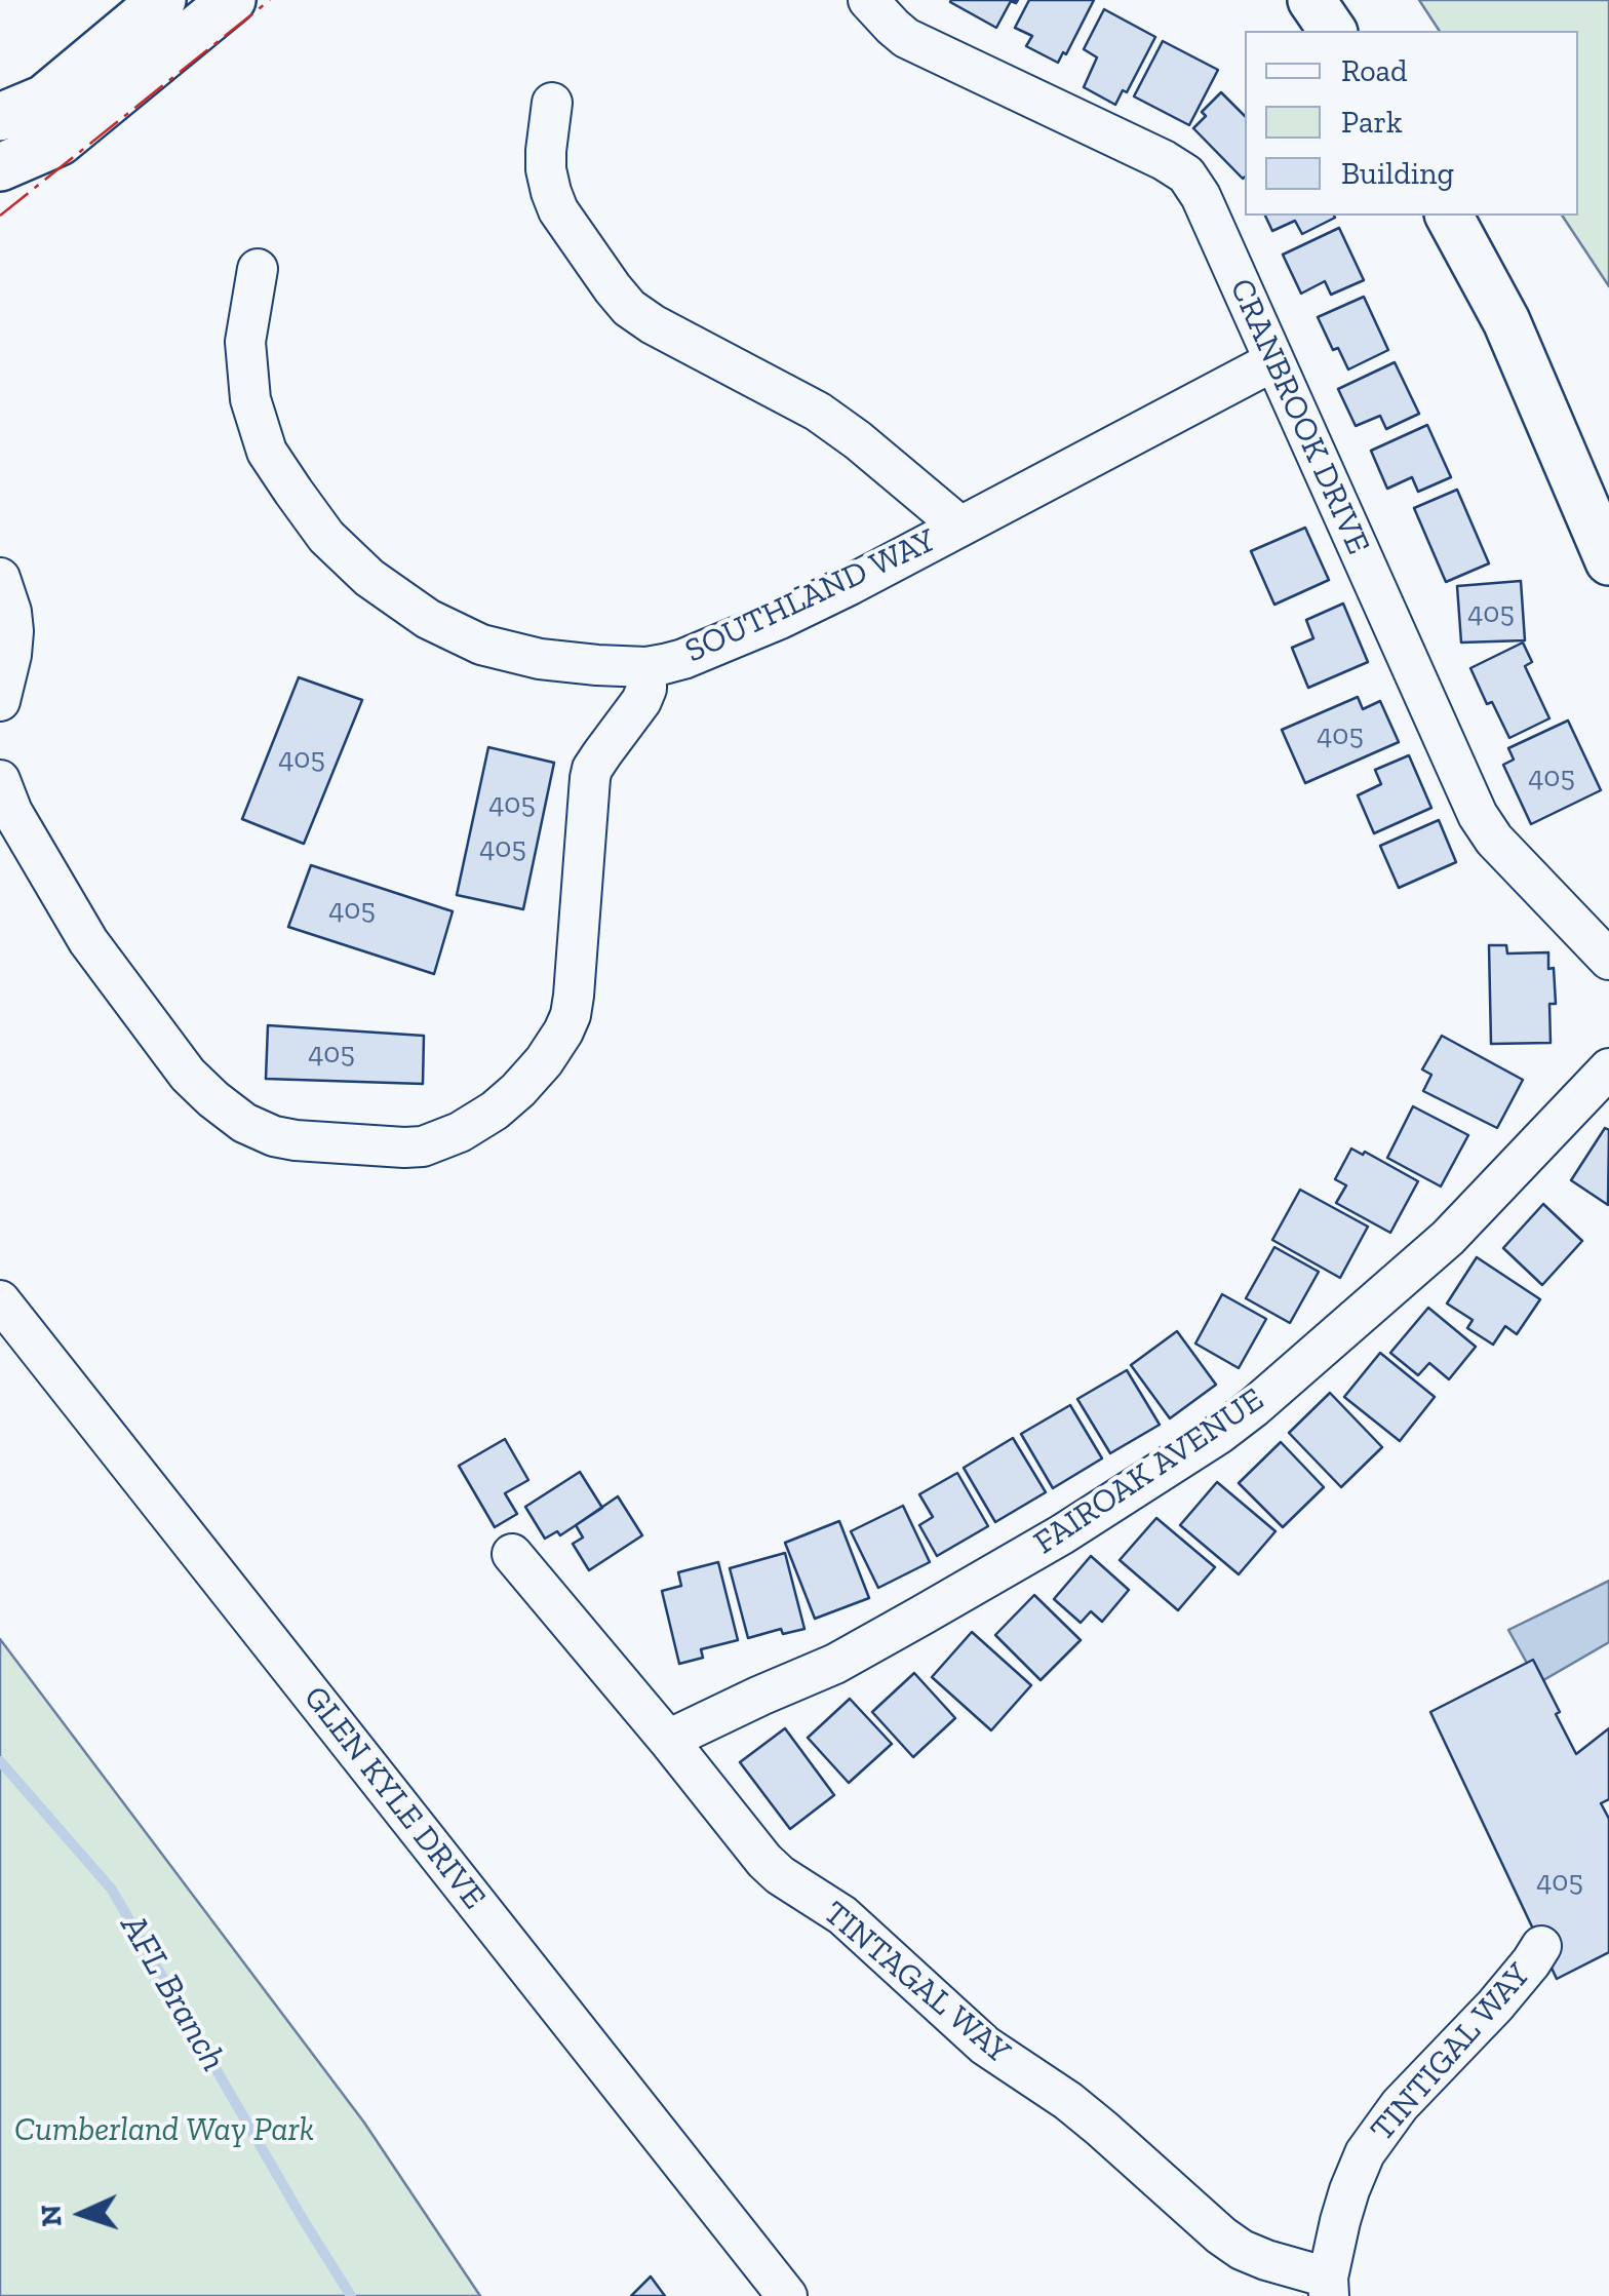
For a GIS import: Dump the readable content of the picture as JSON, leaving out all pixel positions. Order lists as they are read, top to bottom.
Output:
{
  "streets": {
    "street": [
      "CRANBROOK DRIVE",
      "SOUTHLAND WAY",
      "FAIROAK AVENUE",
      "GLEN KYLE DRIVE",
      "TINTAGAL WAY",
      "TINTIGAL WAY"
    ]
  },
  "crossings": [
    ["CRANBROOK DRIVE", "SOUTHLAND WAY"],
    ["FAIROAK AVENUE", "TINTAGAL WAY"],
    ["TINTAGAL WAY", "TINTIGAL WAY"]
  ],
  "water": ["AFL Branch"],
  "parks": ["Cumberland Way Park"],
  "house_numbers": [
    "405",
    "405",
    "405",
    "405",
    "405",
    "405",
    "405",
    "405",
    "405"
  ],
  "legend": ["Road", "Park", "Building"],
  "north": "left"
}
